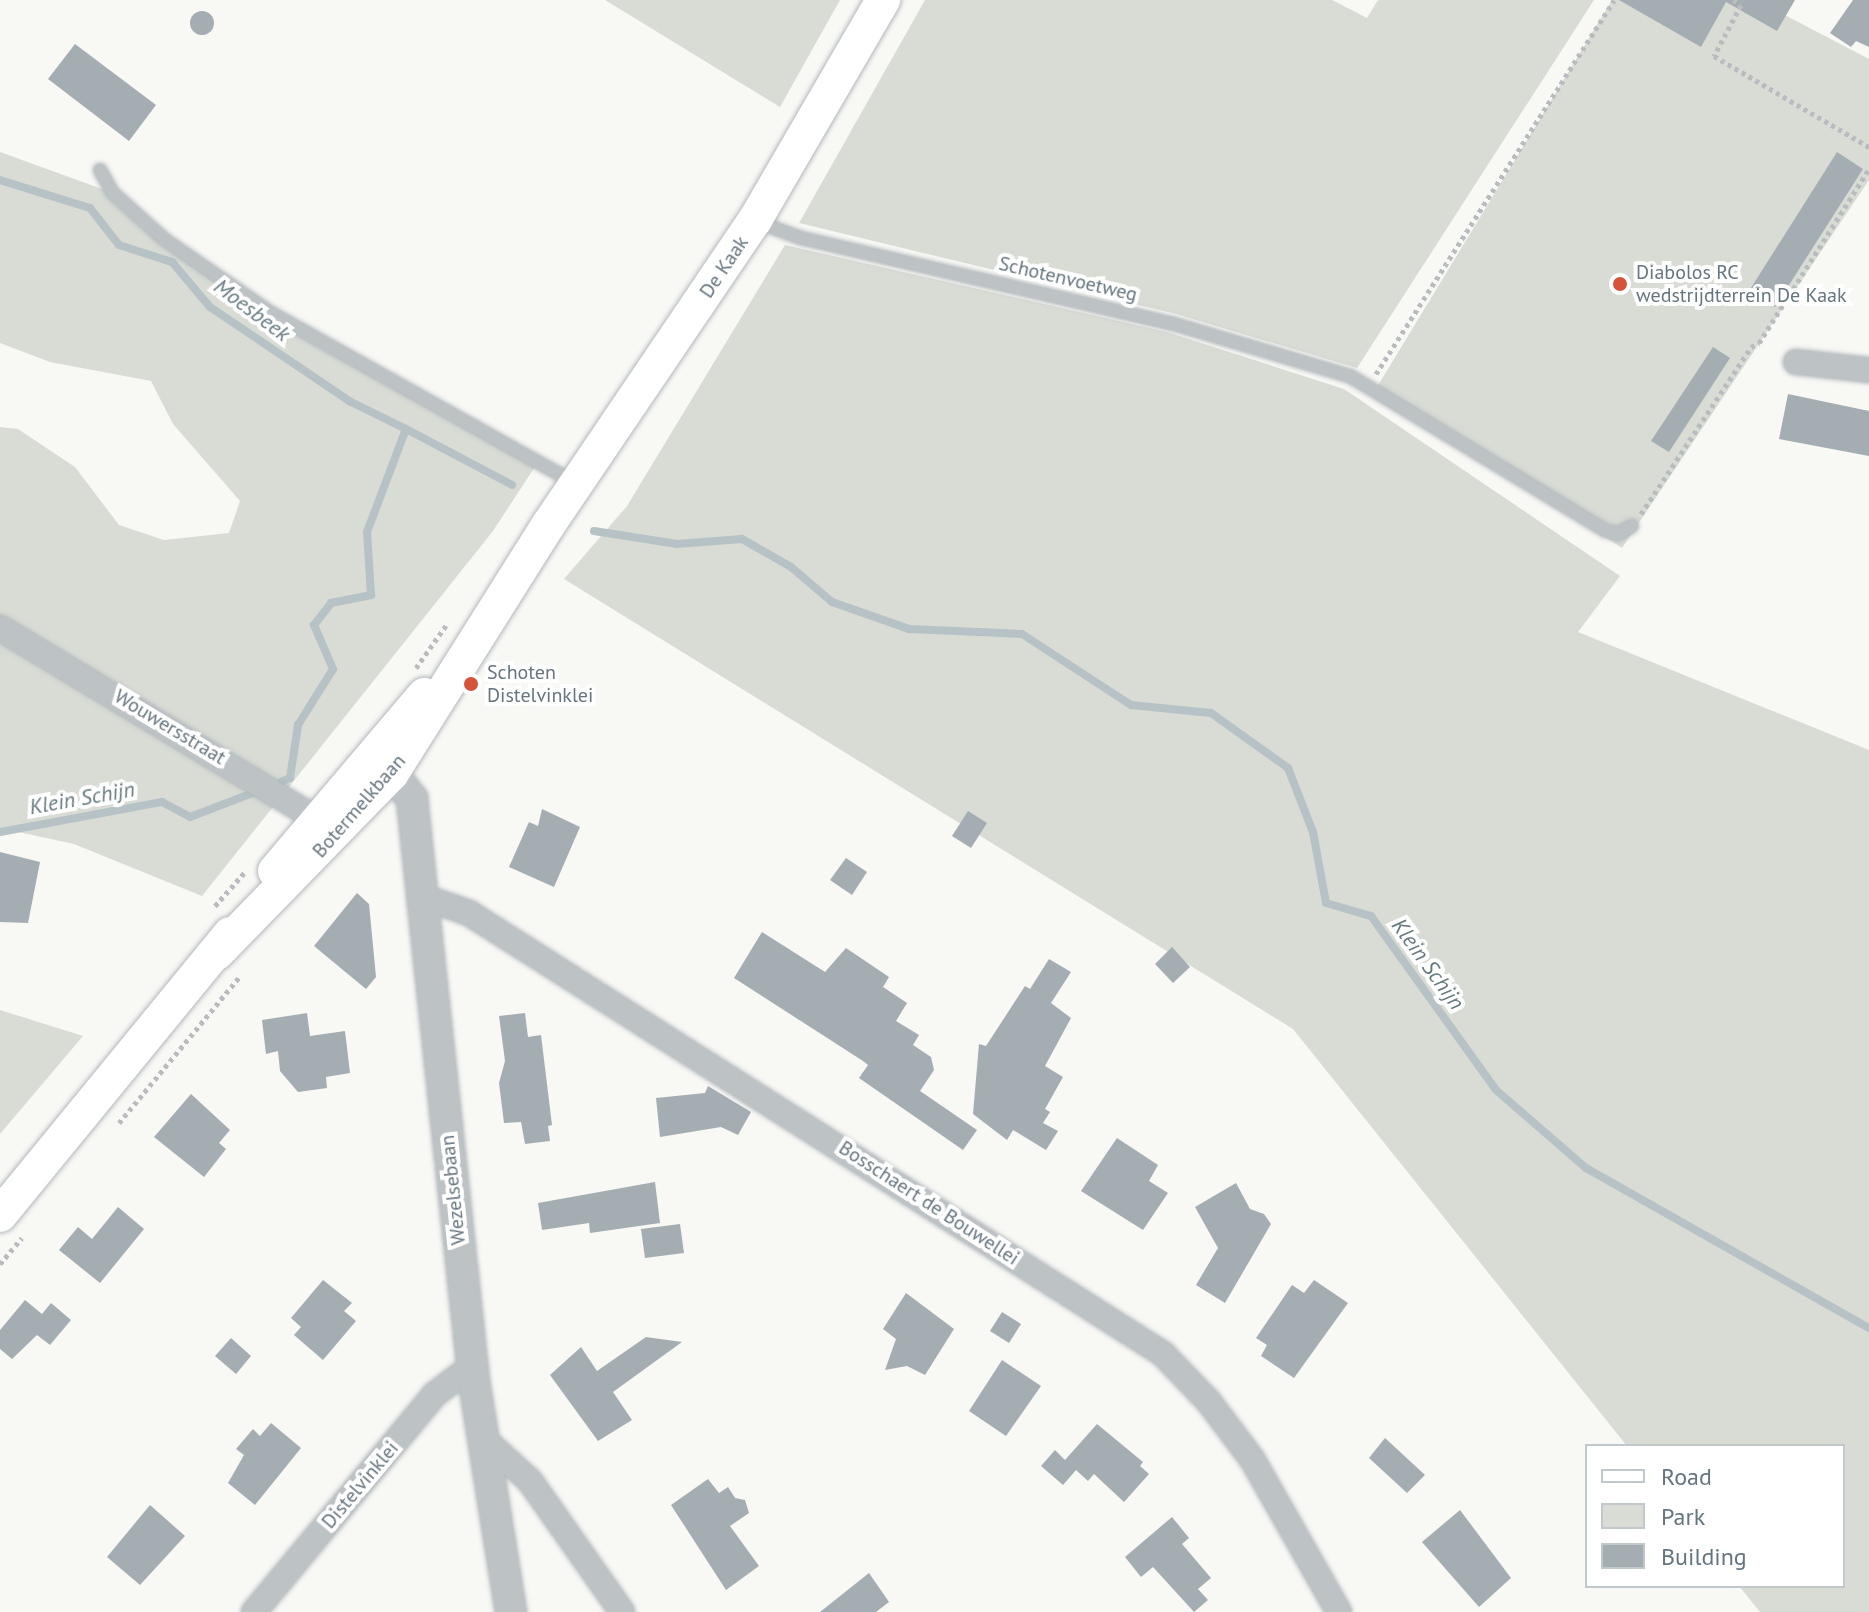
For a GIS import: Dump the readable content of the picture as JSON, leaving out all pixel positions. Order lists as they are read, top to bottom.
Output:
{
  "streets": {
    "main road": ["De Kaak", "Botermelkbaan"],
    "street": [
      "Wouwersstraat",
      "Wezelsebaan",
      "Bosschaert de Bouwellei",
      "Distelvinklei"
    ],
    "lane": ["Schotenvoetweg"]
  },
  "crossings": [
    ["De Kaak", "Schotenvoetweg"],
    ["De Kaak", "Botermelkbaan"],
    ["Wouwersstraat", "Botermelkbaan"],
    ["Botermelkbaan", "Wezelsebaan"],
    ["Wezelsebaan", "Bosschaert de Bouwellei"],
    ["Wezelsebaan", "Distelvinklei"]
  ],
  "water": ["Moesbeek", "Klein Schijn"],
  "places": ["Diabolos RC wedstrijdterrein De Kaak", "Schoten Distelvinklei"],
  "legend": ["Road", "Park", "Building"]
}
